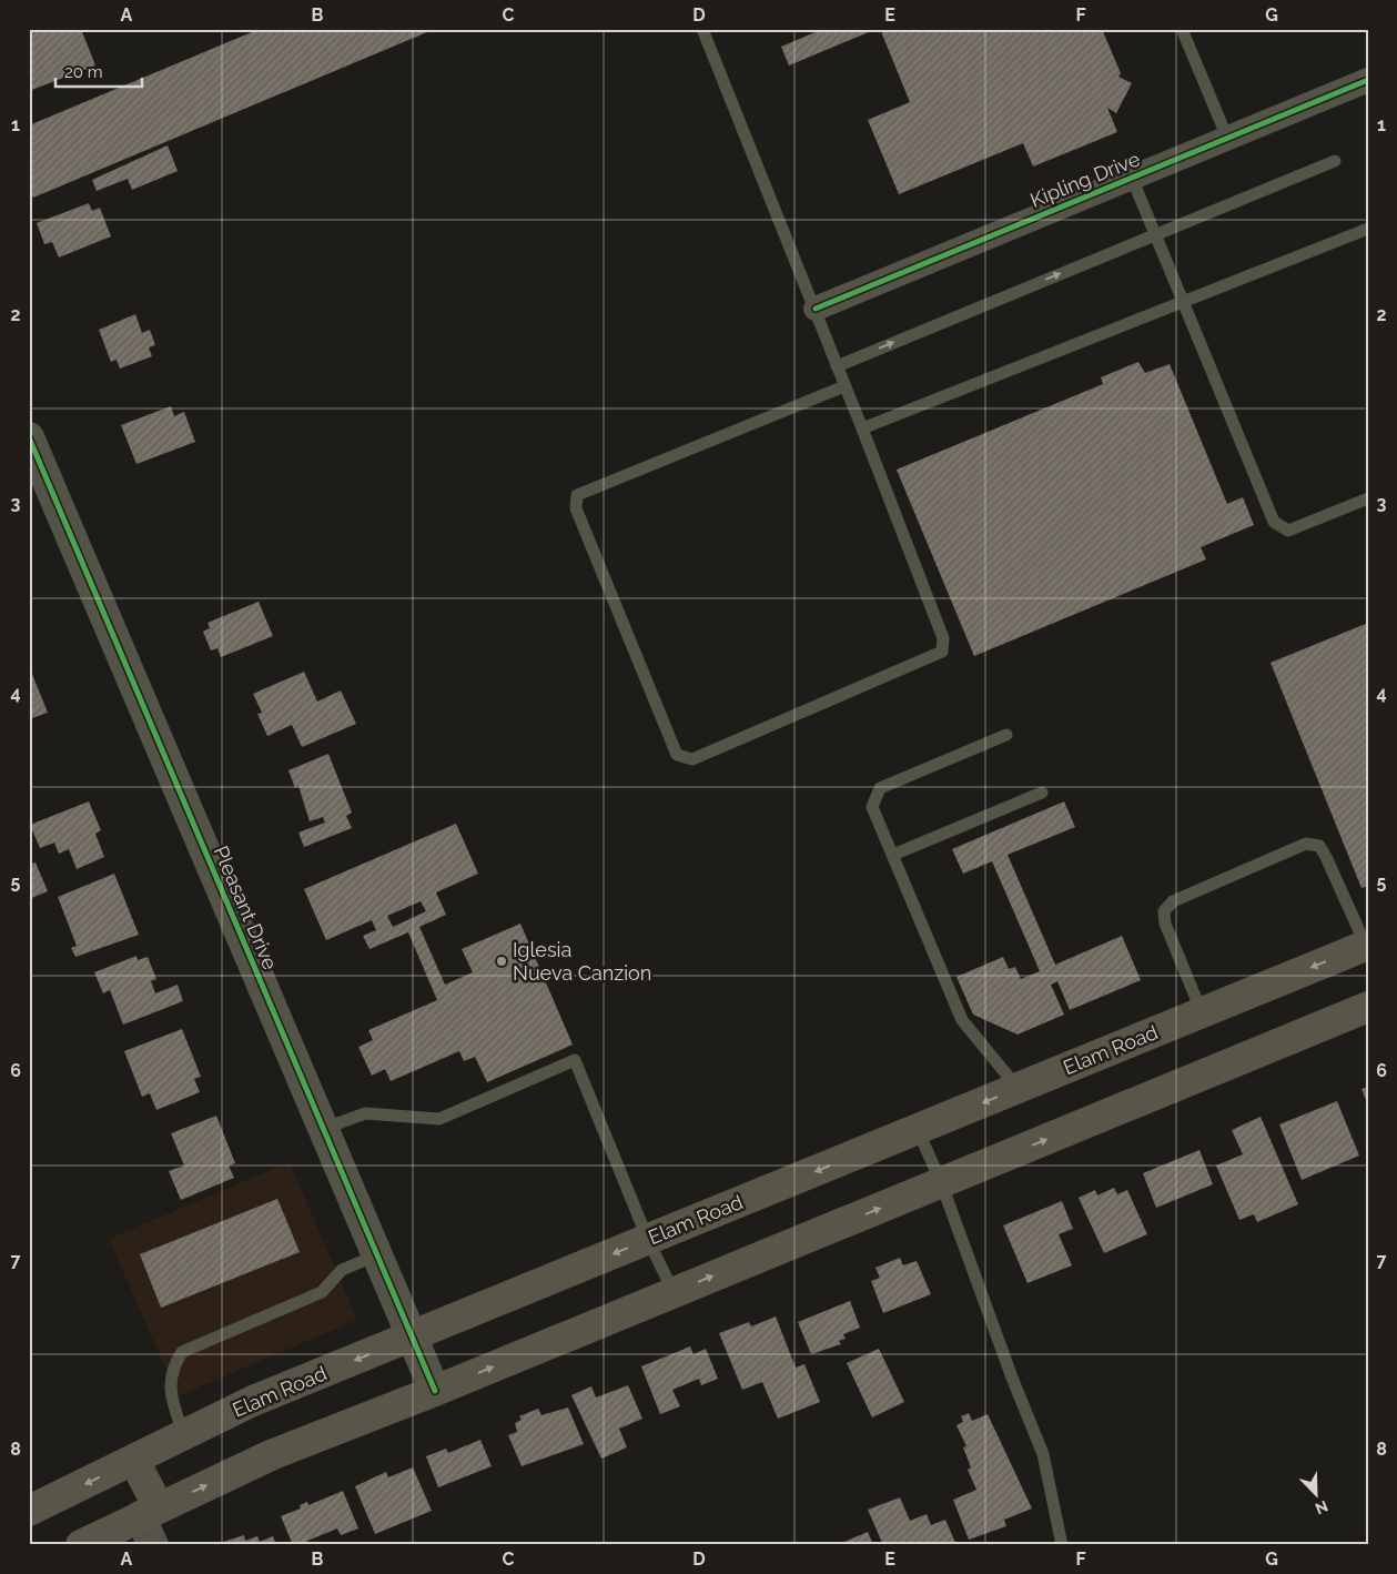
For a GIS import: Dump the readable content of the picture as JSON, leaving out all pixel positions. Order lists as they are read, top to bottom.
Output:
{
  "streets": {
    "main road": ["Elam Road"],
    "street": ["Kipling Drive", "Pleasant Drive"]
  },
  "crossings": [
    ["Pleasant Drive", "Elam Road"]
  ],
  "places": ["Iglesia Nueva Canzion"],
  "scale_bar": "20 m",
  "north": "bottom right",
  "grid": {
    "columns": [
      "A",
      "B",
      "C",
      "D",
      "E",
      "F",
      "G"
    ],
    "rows": [
      "1",
      "2",
      "3",
      "4",
      "5",
      "6",
      "7",
      "8"
    ]
  }
}
